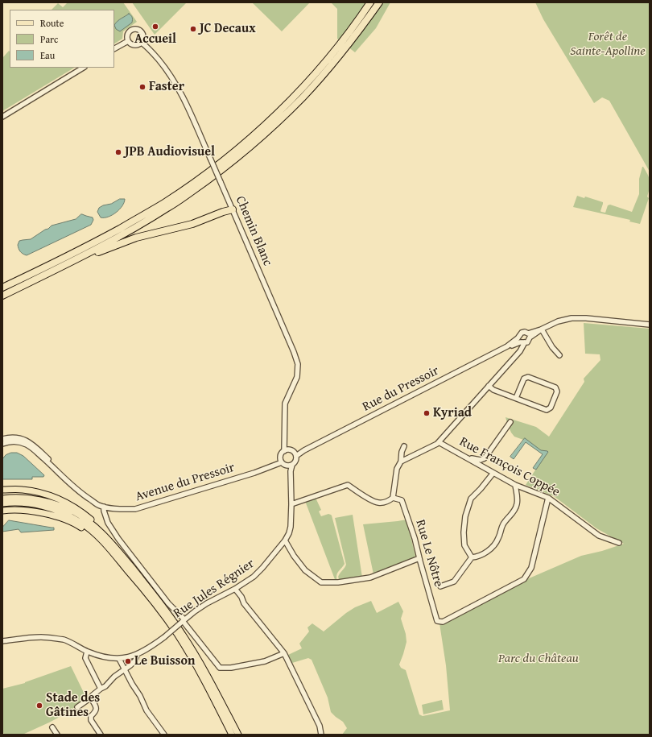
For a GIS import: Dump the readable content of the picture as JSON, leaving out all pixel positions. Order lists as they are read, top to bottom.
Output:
{
  "streets": {
    "street": [
      "Chemin Blanc",
      "Rue du Pressoir",
      "Rue François Coppée",
      "Avenue du Pressoir",
      "Rue Le Nôtre",
      "Rue Jules Régnier"
    ]
  },
  "crossings": [
    ["Chemin Blanc", "Rue du Pressoir"],
    ["Chemin Blanc", "Avenue du Pressoir"],
    ["Chemin Blanc", "Rue Jules Régnier"],
    ["Rue du Pressoir", "Avenue du Pressoir"],
    ["Rue du Pressoir", "Rue Jules Régnier"],
    ["Rue François Coppée", "Rue Le Nôtre"],
    ["Avenue du Pressoir", "Rue Jules Régnier"]
  ],
  "parks": ["Forêt de Sainte-Apolline", "Parc du Château"],
  "places": [
    "Accueil",
    "JC Decaux",
    "Faster",
    "JPB Audiovisuel",
    "Kyriad",
    "Le Buisson",
    "Stade des Gâtines"
  ],
  "legend": ["Route", "Parc", "Eau"]
}
